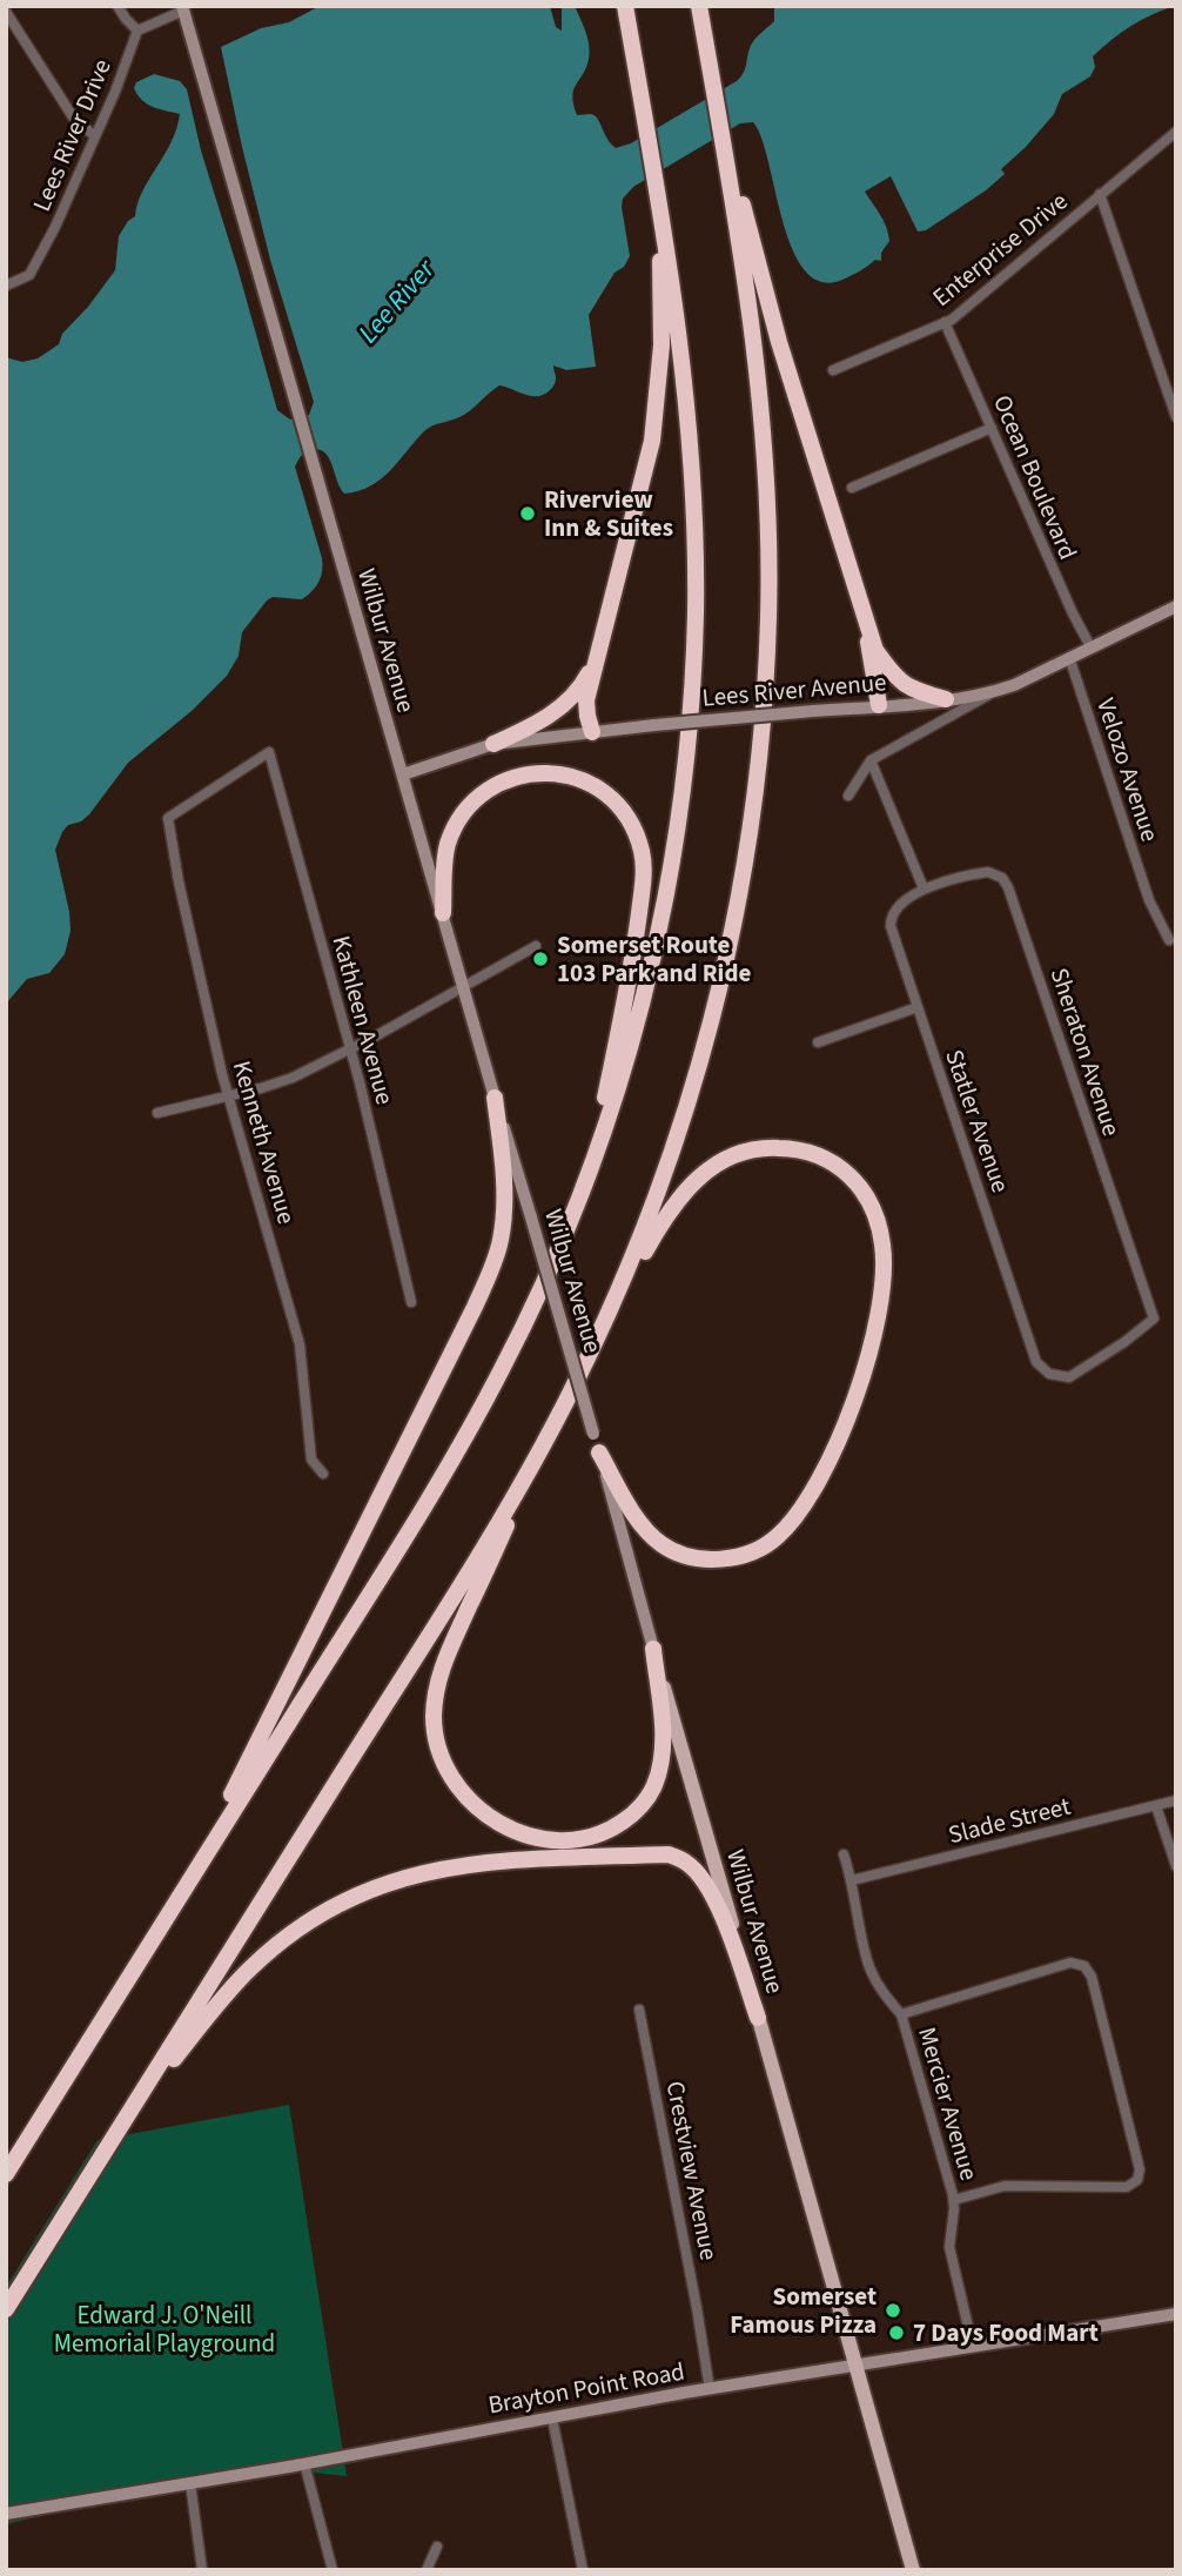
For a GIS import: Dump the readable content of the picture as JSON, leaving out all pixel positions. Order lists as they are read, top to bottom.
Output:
{
  "streets": {
    "main road": ["Wilbur Avenue", "Lees River Avenue", "Brayton Point Road"],
    "street": [
      "Lees River Drive",
      "Enterprise Drive",
      "Ocean Boulevard",
      "Velozo Avenue",
      "Kathleen Avenue",
      "Sheraton Avenue",
      "Statler Avenue",
      "Kenneth Avenue",
      "Slade Street",
      "Mercier Avenue",
      "Crestview Avenue"
    ]
  },
  "crossings": [
    ["Enterprise Drive", "Ocean Boulevard"],
    ["Ocean Boulevard", "Lees River Avenue"],
    ["Wilbur Avenue", "Lees River Avenue"],
    ["Wilbur Avenue", "Brayton Point Road"],
    ["Lees River Avenue", "Velozo Avenue"],
    ["Kathleen Avenue", "Kenneth Avenue"],
    ["Sheraton Avenue", "Statler Avenue"],
    ["Slade Street", "Mercier Avenue"],
    ["Mercier Avenue", "Brayton Point Road"],
    ["Crestview Avenue", "Brayton Point Road"]
  ],
  "water": ["Lee River"],
  "parks": ["Edward J. O'Neill Memorial Playground"],
  "places": [
    "Riverview Inn & Suites",
    "Somerset Route 103 Park and Ride",
    "Somerset Famous Pizza",
    "7 Days Food Mart"
  ]
}
